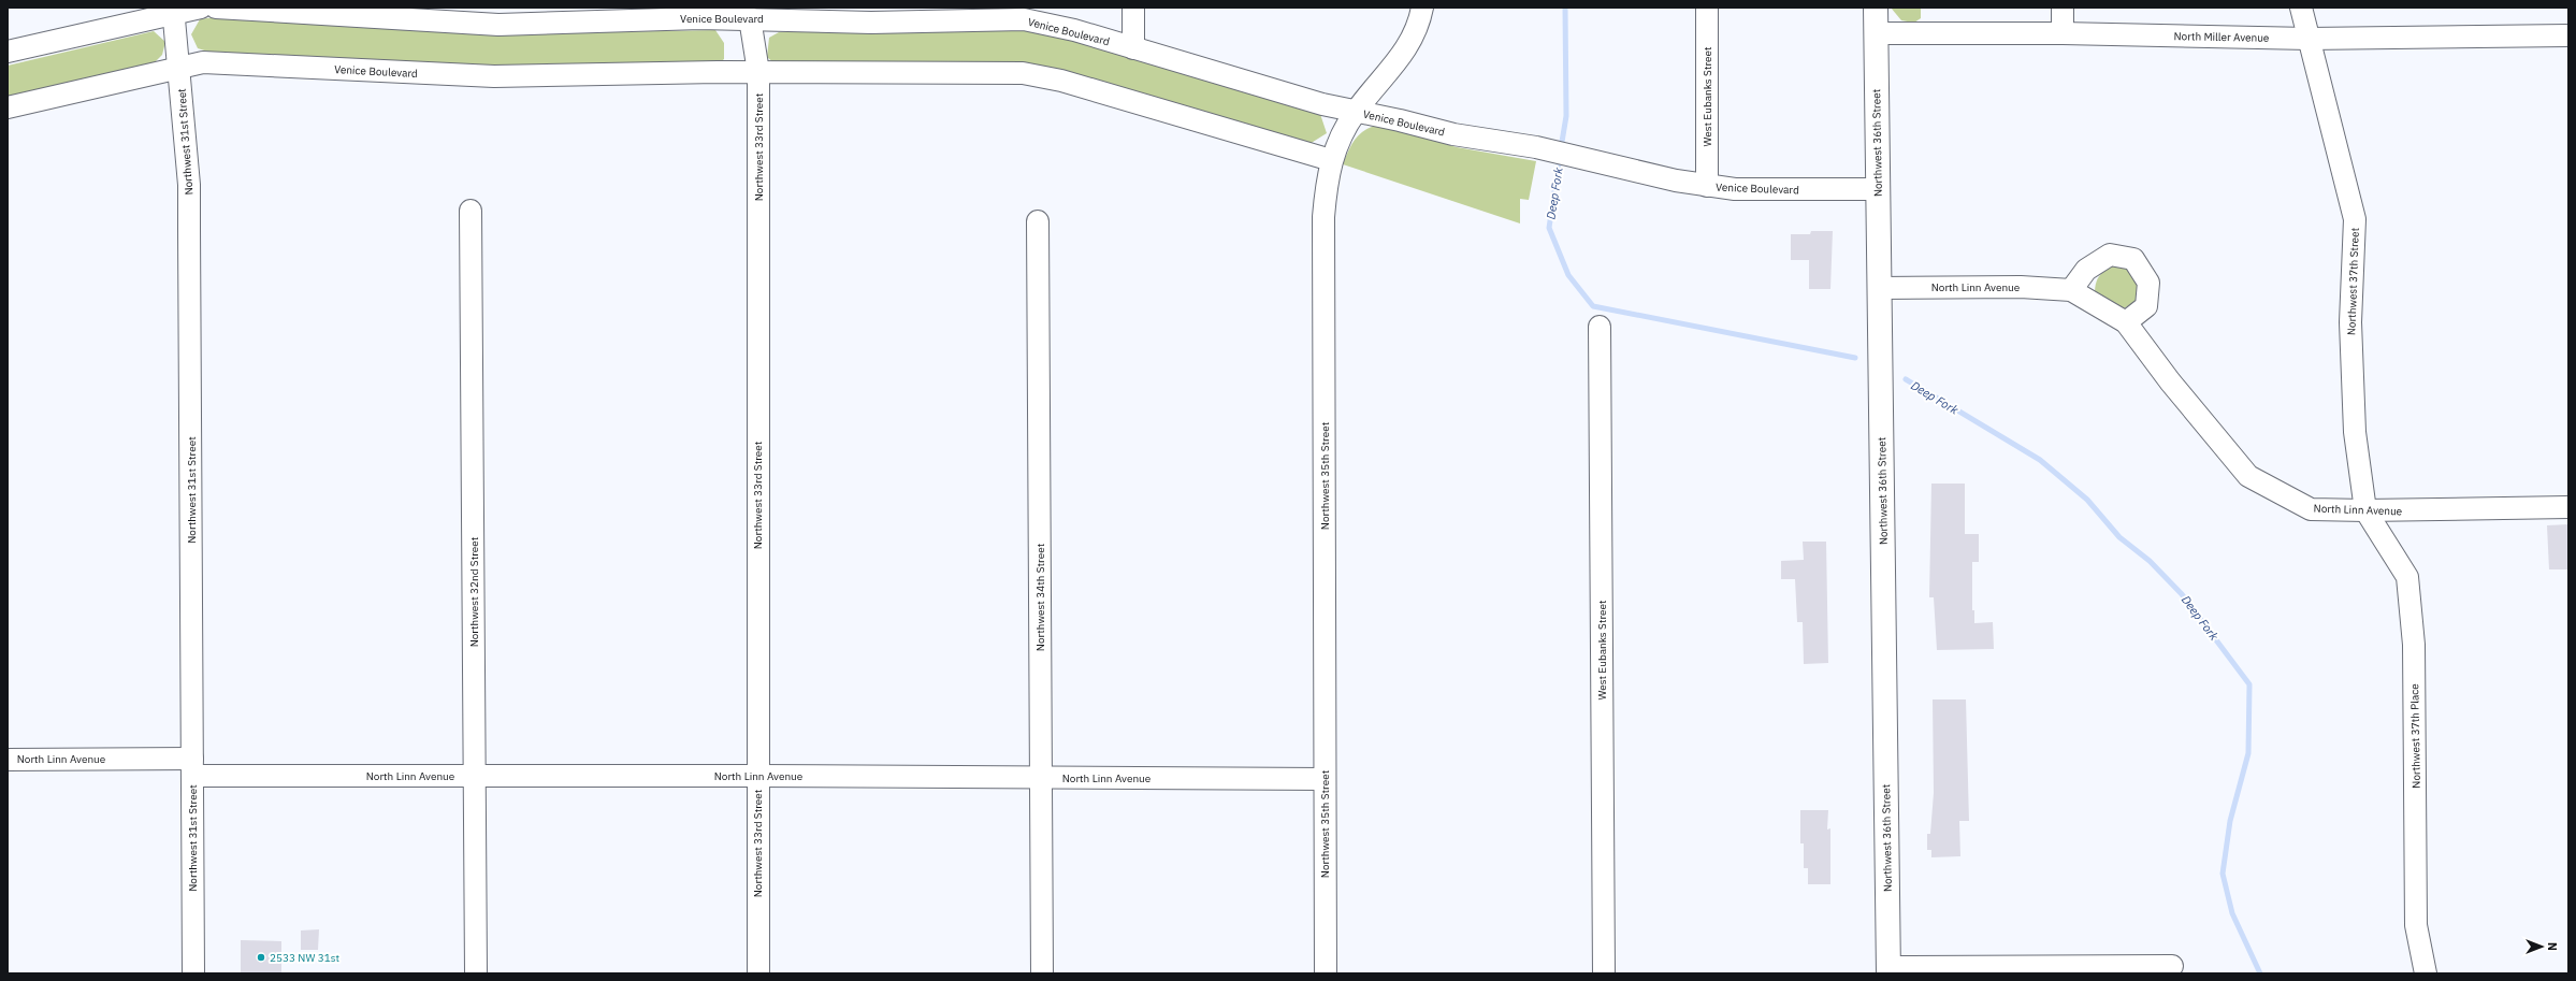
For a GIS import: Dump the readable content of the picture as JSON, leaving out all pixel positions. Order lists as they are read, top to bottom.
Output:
{
  "streets": {
    "street": [
      "Venice Boulevard",
      "North Miller Avenue",
      "West Eubanks Street",
      "Northwest 31st Street",
      "Northwest 36th Street",
      "Northwest 33rd Street",
      "Northwest 37th Street",
      "North Linn Avenue",
      "Northwest 35th Street",
      "Northwest 32nd Street",
      "Northwest 34th Street",
      "Northwest 37th Place"
    ]
  },
  "crossings": [
    ["Venice Boulevard", "West Eubanks Street"],
    ["Venice Boulevard", "Northwest 31st Street"],
    ["Venice Boulevard", "Northwest 36th Street"],
    ["Venice Boulevard", "Northwest 33rd Street"],
    ["Venice Boulevard", "Northwest 35th Street"],
    ["North Miller Avenue", "Northwest 36th Street"],
    ["North Miller Avenue", "Northwest 37th Street"],
    ["Northwest 31st Street", "North Linn Avenue"],
    ["Northwest 36th Street", "North Linn Avenue"],
    ["Northwest 33rd Street", "North Linn Avenue"],
    ["Northwest 37th Street", "North Linn Avenue"],
    ["Northwest 37th Street", "Northwest 37th Place"],
    ["North Linn Avenue", "Northwest 35th Street"],
    ["North Linn Avenue", "Northwest 32nd Street"],
    ["North Linn Avenue", "Northwest 34th Street"],
    ["North Linn Avenue", "Northwest 37th Place"]
  ],
  "water": ["Deep Fork"],
  "places": ["2533 NW 31st"],
  "north": "right"
}
